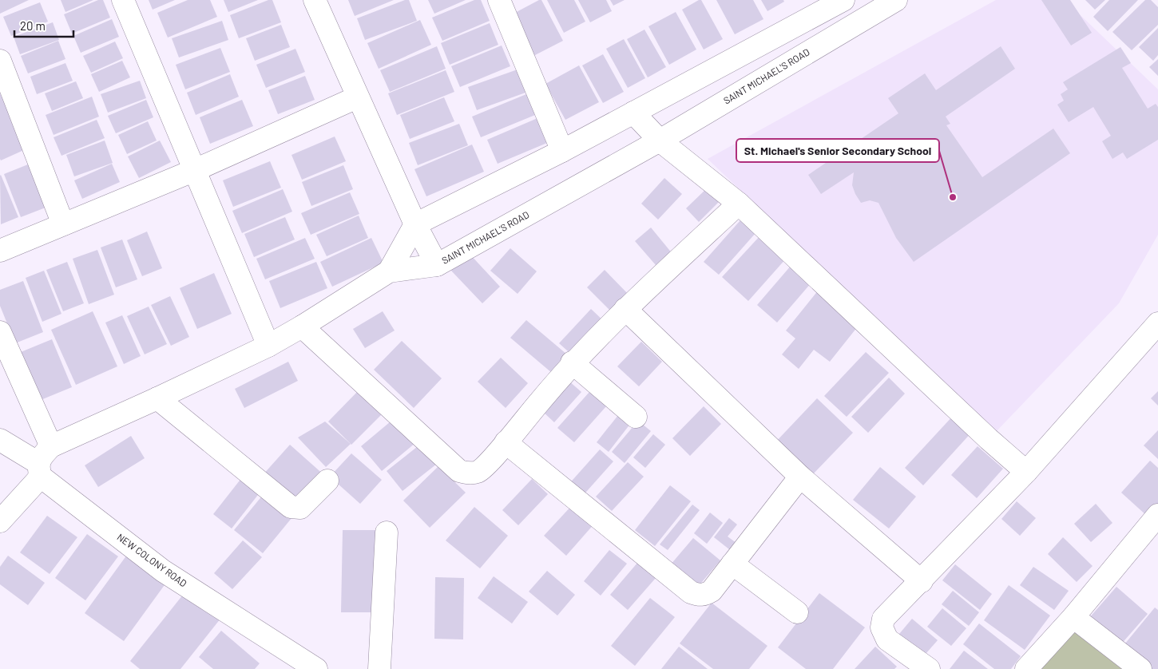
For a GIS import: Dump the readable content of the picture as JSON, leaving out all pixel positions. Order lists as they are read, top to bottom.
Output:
{
  "streets": {
    "street": ["SAINT MICHAEL'S ROAD", "NEW COLONY ROAD"]
  },
  "places": ["St. Michael's Senior Secondary School"],
  "scale_bar": "20 m"
}
